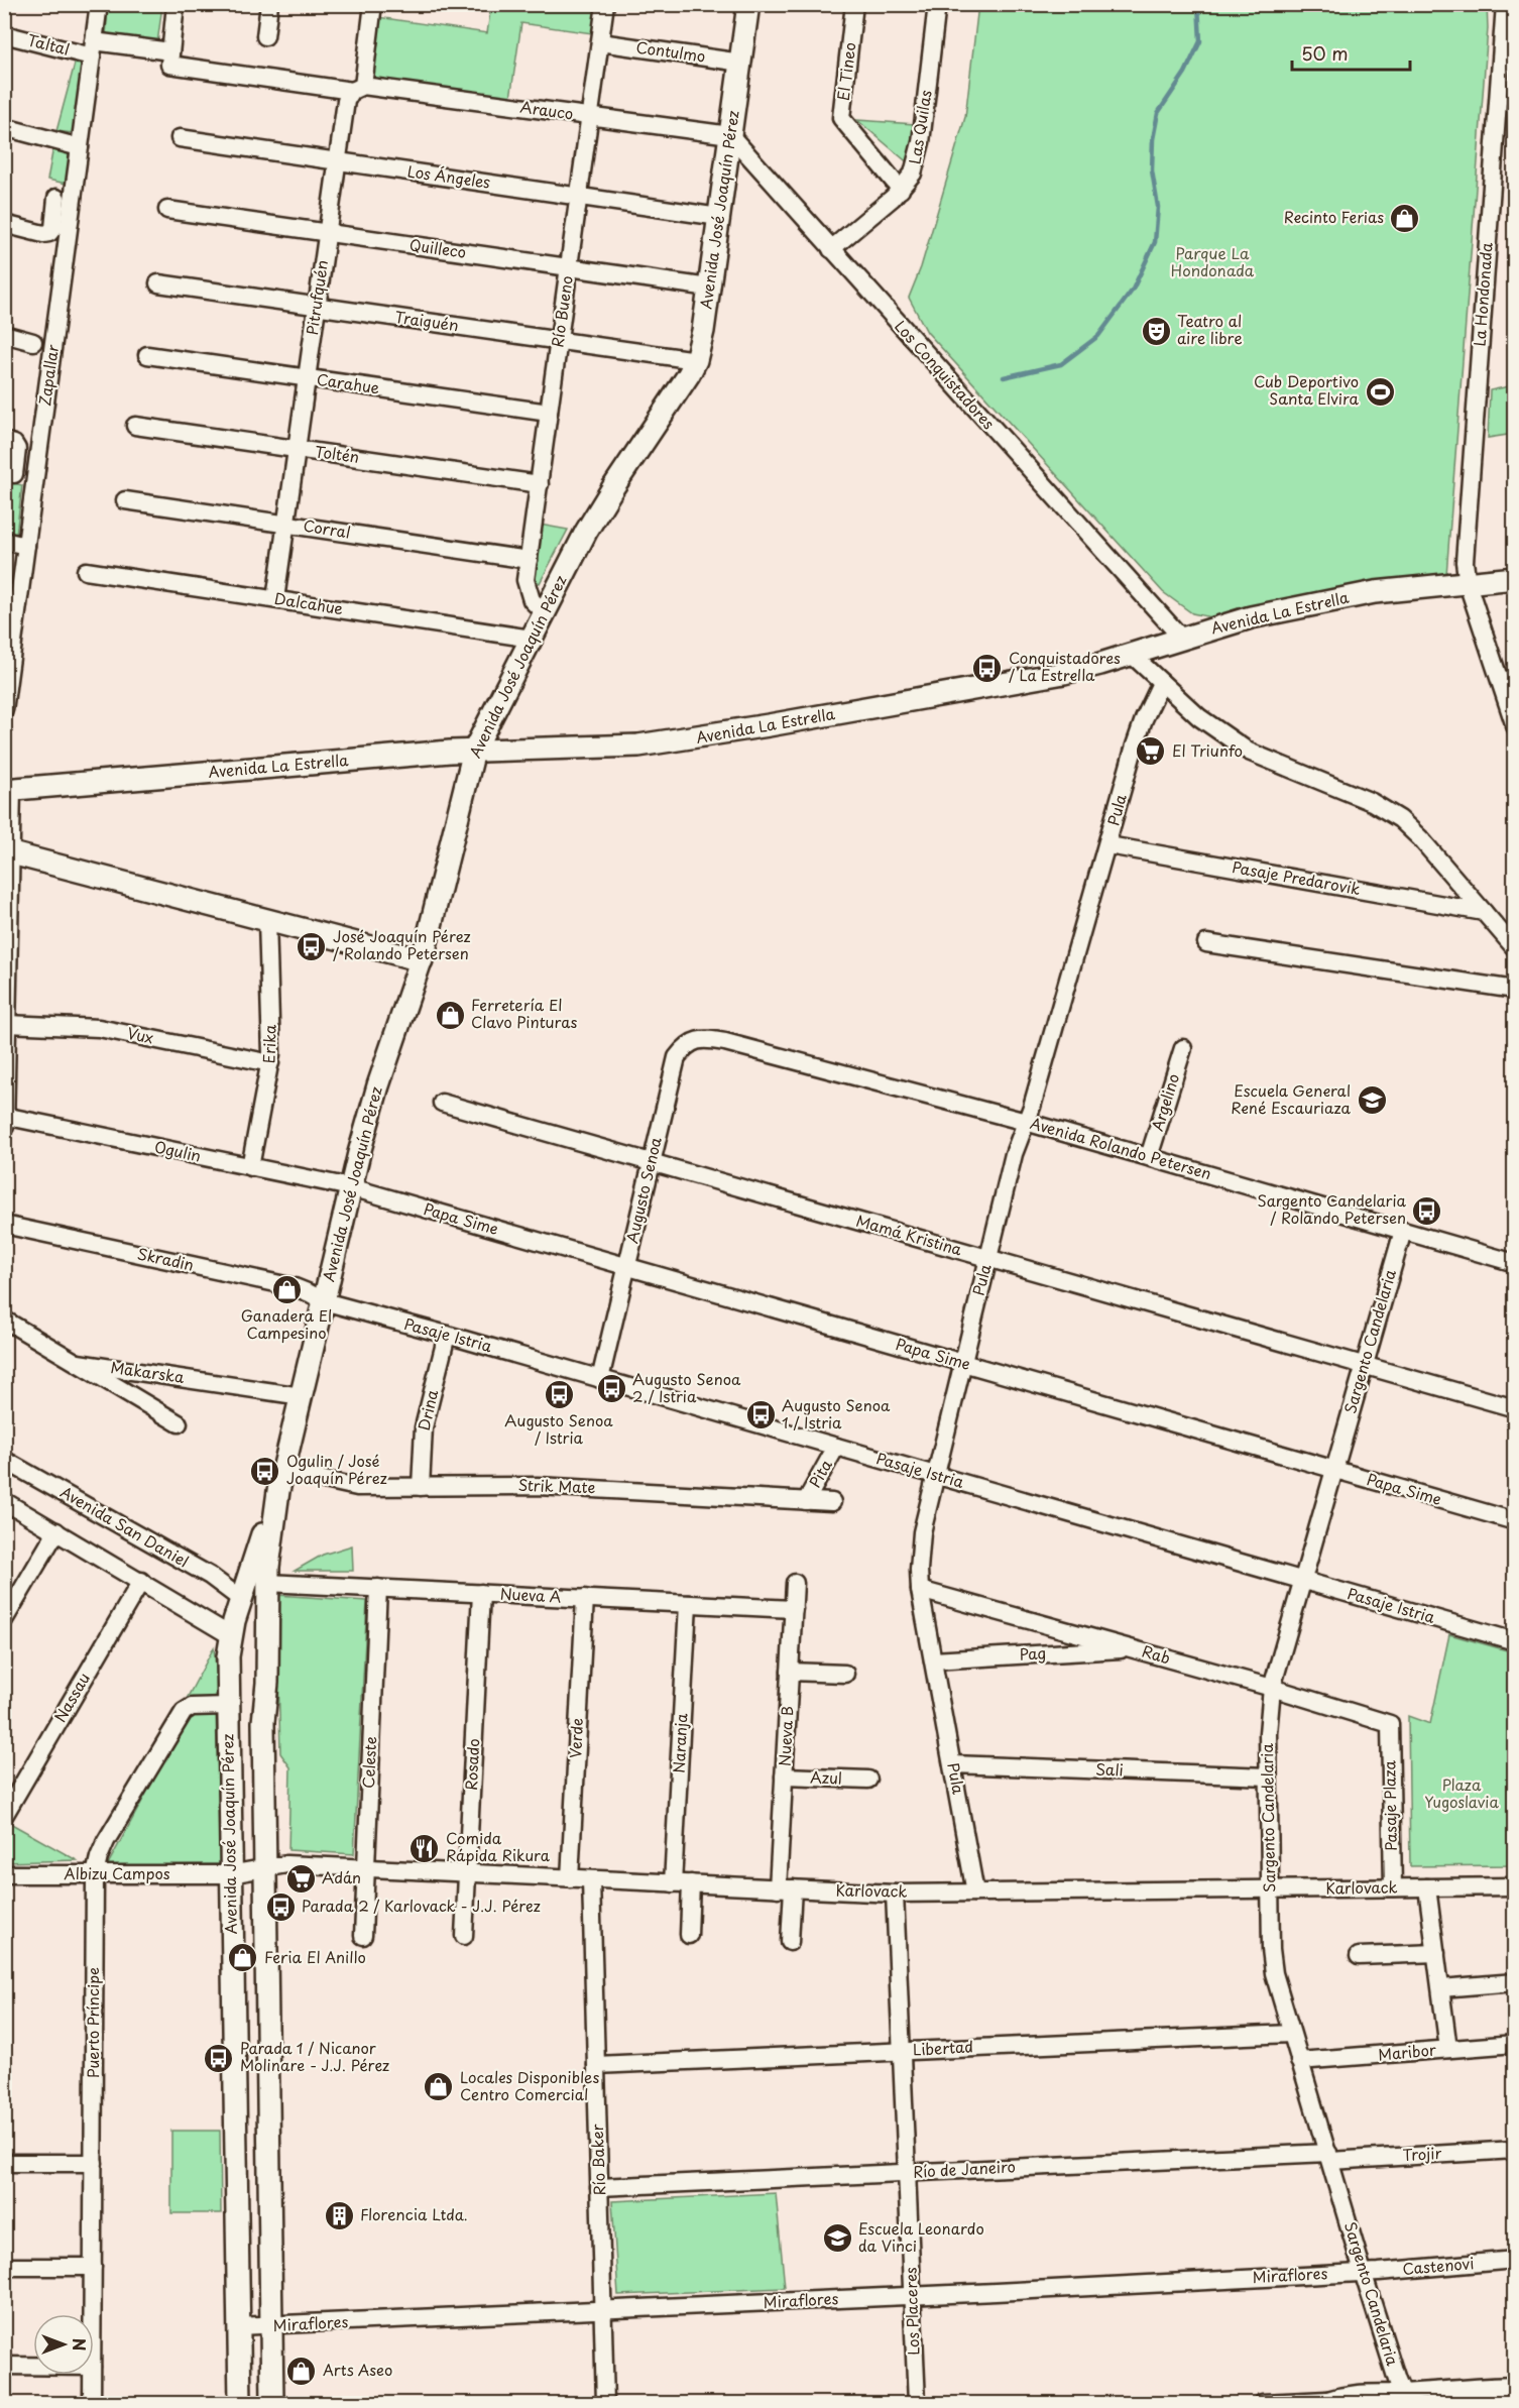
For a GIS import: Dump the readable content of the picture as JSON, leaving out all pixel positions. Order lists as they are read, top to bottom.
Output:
{
  "streets": {
    "main road": ["Avenida José Joaquín Pérez", "Avenida La Estrella"],
    "street": [
      "Taltal",
      "Contulmo",
      "El Tineo",
      "Arauco",
      "Las Quilas",
      "Los Ángeles",
      "Quilleco",
      "La Hondonada",
      "Pitrufquén",
      "Río Bueno",
      "Traiguén",
      "Zapallar",
      "Los Conquistadores",
      "Carahue",
      "Toltén",
      "Corral",
      "Dalcahue",
      "Pula",
      "Pasaje Predarovik",
      "Vux",
      "Erika",
      "Argelino",
      "Avenida Rolando Petersen",
      "Ogulin",
      "Augusto Senoa",
      "Papa Sime",
      "Mamá Kristina",
      "Skradin",
      "Pasaje Istria",
      "Sargento Candelaria",
      "Makarska",
      "Drina",
      "Pita",
      "Strik Mate",
      "Avenida San Daniel",
      "Nueva A",
      "Pag",
      "Rab",
      "Nassau",
      "Nueva B",
      "Verde",
      "Naranja",
      "Celeste",
      "Rosado",
      "Sali",
      "Azul",
      "Pasaje Plaza",
      "Albizu Campos",
      "Karlovack",
      "Puerto Príncipe",
      "Libertad",
      "Maribor",
      "Trojir",
      "Río Baker",
      "Río de Janeiro",
      "Castenovi",
      "Miraflores",
      "Los Placeres"
    ]
  },
  "crossings": [
    ["Taltal", "Zapallar"],
    ["Contulmo", "Avenida José Joaquín Pérez"],
    ["Contulmo", "Río Bueno"],
    ["El Tineo", "Las Quilas"],
    ["Arauco", "Avenida José Joaquín Pérez"],
    ["Arauco", "Pitrufquén"],
    ["Arauco", "Río Bueno"],
    ["Arauco", "Los Conquistadores"],
    ["Las Quilas", "Los Conquistadores"],
    ["Los Ángeles", "Avenida José Joaquín Pérez"],
    ["Los Ángeles", "Pitrufquén"],
    ["Los Ángeles", "Río Bueno"],
    ["Avenida José Joaquín Pérez", "Quilleco"],
    ["Avenida José Joaquín Pérez", "Río Bueno"],
    ["Avenida José Joaquín Pérez", "Traiguén"],
    ["Avenida José Joaquín Pérez", "Los Conquistadores"],
    ["Avenida José Joaquín Pérez", "Dalcahue"],
    ["Avenida José Joaquín Pérez", "Avenida La Estrella"],
    ["Avenida José Joaquín Pérez", "Ogulin"],
    ["Avenida José Joaquín Pérez", "Papa Sime"],
    ["Avenida José Joaquín Pérez", "Skradin"],
    ["Avenida José Joaquín Pérez", "Pasaje Istria"],
    ["Avenida José Joaquín Pérez", "Makarska"],
    ["Avenida José Joaquín Pérez", "Strik Mate"],
    ["Avenida José Joaquín Pérez", "Avenida San Daniel"],
    ["Avenida José Joaquín Pérez", "Nueva A"],
    ["Avenida José Joaquín Pérez", "Albizu Campos"],
    ["Avenida José Joaquín Pérez", "Karlovack"],
    ["Avenida José Joaquín Pérez", "Puerto Príncipe"],
    ["Avenida José Joaquín Pérez", "Miraflores"],
    ["Quilleco", "Pitrufquén"],
    ["Quilleco", "Río Bueno"],
    ["La Hondonada", "Avenida La Estrella"],
    ["Pitrufquén", "Traiguén"],
    ["Pitrufquén", "Carahue"],
    ["Pitrufquén", "Toltén"],
    ["Pitrufquén", "Corral"],
    ["Pitrufquén", "Dalcahue"],
    ["Río Bueno", "Traiguén"],
    ["Río Bueno", "Carahue"],
    ["Río Bueno", "Toltén"],
    ["Río Bueno", "Corral"],
    ["Los Conquistadores", "Avenida La Estrella"],
    ["Pula", "Pasaje Predarovik"],
    ["Pula", "Avenida Rolando Petersen"],
    ["Pula", "Papa Sime"],
    ["Pula", "Mamá Kristina"],
    ["Pula", "Pasaje Istria"],
    ["Pula", "Pag"],
    ["Pula", "Rab"],
    ["Pula", "Sali"],
    ["Pula", "Karlovack"],
    ["Vux", "Erika"],
    ["Erika", "Ogulin"],
    ["Argelino", "Avenida Rolando Petersen"],
    ["Avenida Rolando Petersen", "Augusto Senoa"],
    ["Avenida Rolando Petersen", "Sargento Candelaria"],
    ["Ogulin", "Papa Sime"],
    ["Augusto Senoa", "Papa Sime"],
    ["Augusto Senoa", "Mamá Kristina"],
    ["Augusto Senoa", "Pasaje Istria"],
    ["Papa Sime", "Sargento Candelaria"],
    ["Mamá Kristina", "Sargento Candelaria"],
    ["Skradin", "Pasaje Istria"],
    ["Pasaje Istria", "Sargento Candelaria"],
    ["Pasaje Istria", "Drina"],
    ["Pasaje Istria", "Pita"],
    ["Sargento Candelaria", "Rab"],
    ["Sargento Candelaria", "Sali"],
    ["Sargento Candelaria", "Karlovack"],
    ["Sargento Candelaria", "Libertad"],
    ["Sargento Candelaria", "Maribor"],
    ["Sargento Candelaria", "Trojir"],
    ["Sargento Candelaria", "Río de Janeiro"],
    ["Sargento Candelaria", "Castenovi"],
    ["Sargento Candelaria", "Miraflores"],
    ["Drina", "Strik Mate"],
    ["Pita", "Strik Mate"],
    ["Nueva A", "Nueva B"],
    ["Nueva A", "Verde"],
    ["Nueva A", "Naranja"],
    ["Nueva A", "Celeste"],
    ["Nueva A", "Rosado"],
    ["Pag", "Rab"],
    ["Rab", "Pasaje Plaza"],
    ["Nueva B", "Azul"],
    ["Nueva B", "Karlovack"],
    ["Verde", "Karlovack"],
    ["Naranja", "Karlovack"],
    ["Celeste", "Karlovack"],
    ["Rosado", "Karlovack"],
    ["Pasaje Plaza", "Karlovack"],
    ["Albizu Campos", "Karlovack"],
    ["Albizu Campos", "Puerto Príncipe"],
    ["Karlovack", "Río Baker"],
    ["Karlovack", "Los Placeres"],
    ["Libertad", "Río Baker"],
    ["Libertad", "Los Placeres"],
    ["Trojir", "Río de Janeiro"],
    ["Río Baker", "Río de Janeiro"],
    ["Río Baker", "Miraflores"],
    ["Río de Janeiro", "Los Placeres"],
    ["Castenovi", "Miraflores"],
    ["Miraflores", "Los Placeres"]
  ],
  "parks": ["Parque La Hondonada", "Plaza Yugoslavia"],
  "places": {
    "shop": [
      "Recinto Ferias",
      "Ferretería El Clavo Pinturas",
      "Ganadera El Campesino",
      "Feria El Anillo",
      "Locales Disponibles Centro Comercial",
      "Arts Aseo"
    ],
    "theatre": ["Teatro al aire libre"],
    "sports": ["Cub Deportivo Santa Elvira"],
    "bus stop": [
      "Conquistadores / La Estrella",
      "José Joaquín Pérez / Rolando Petersen",
      "Sargento Candelaria / Rolando Petersen",
      "Augusto Senoa 2 / Istria",
      "Augusto Senoa / Istria",
      "Augusto Senoa 1 / Istria",
      "Ogulin / José Joaquín Pérez",
      "Parada 2 / Karlovack - J.J. Pérez",
      "Parada 1 / Nicanor Molinare - J.J. Pérez"
    ],
    "supermarket": ["El Triunfo", "Adán"],
    "school or university": ["Escuela General René Escauriaza", "Escuela Leonardo da Vinci"],
    "restaurant": ["Comida Rápida Rikura"],
    "building": ["Florencia Ltda."]
  },
  "scale_bar": "50 m",
  "north": "right"
}
